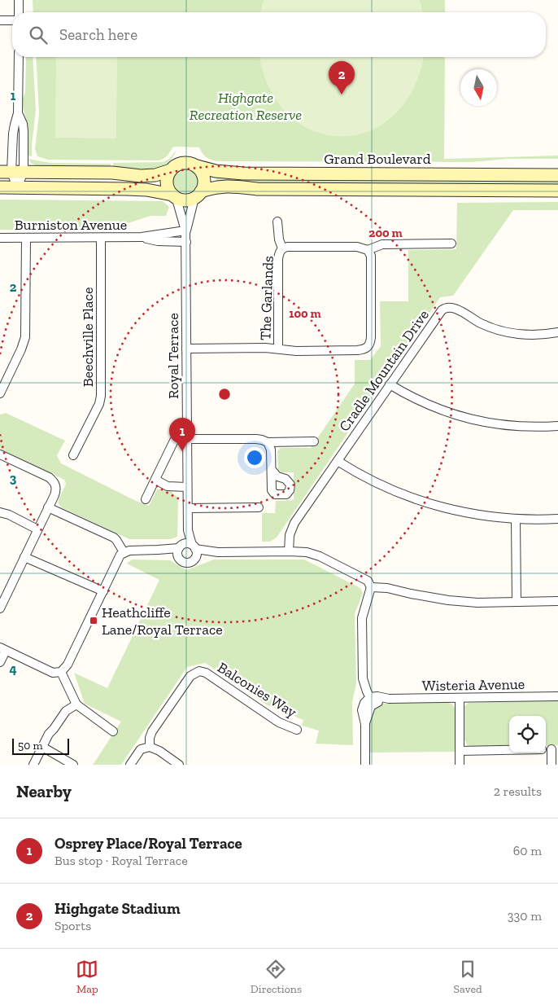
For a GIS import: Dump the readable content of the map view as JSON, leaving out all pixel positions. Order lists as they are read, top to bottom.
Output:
{
  "streets": {
    "street": [
      "Grand Boulevard",
      "Burniston Avenue",
      "The Garlands",
      "Beechville Place",
      "Royal Terrace",
      "Cradle Mountain Drive",
      "Wisteria Avenue",
      "Balconies Way"
    ]
  },
  "crossings": [
    ["Grand Boulevard", "Royal Terrace"],
    ["Burniston Avenue", "Beechville Place"],
    ["Burniston Avenue", "Royal Terrace"],
    ["The Garlands", "Royal Terrace"]
  ],
  "parks": ["Highgate Recreation Reserve"],
  "places": {
    "transit": ["Heathcliffe Lane/Royal Terrace"]
  },
  "scale_bar": "50 m",
  "north": "bottom",
  "page": {
    "search": "Search here",
    "pins": ["2", "1"],
    "scale": "50 m",
    "heading": ["Nearby", "2 results"],
    "list": [
      {
        "mark": "1",
        "name": "Osprey Place/Royal Terrace",
        "note": "Bus stop · Royal Terrace",
        "value": "60 m"
      },
      {
        "mark": "2",
        "name": "Highgate Stadium",
        "note": "Sports",
        "value": "330 m"
      }
    ],
    "nav": ["Map", "Directions", "Saved"]
  },
  "grid": {
    "rows": [
      "1",
      "2",
      "3",
      "4"
    ]
  },
  "rings": ["200 m", "100 m"]
}
